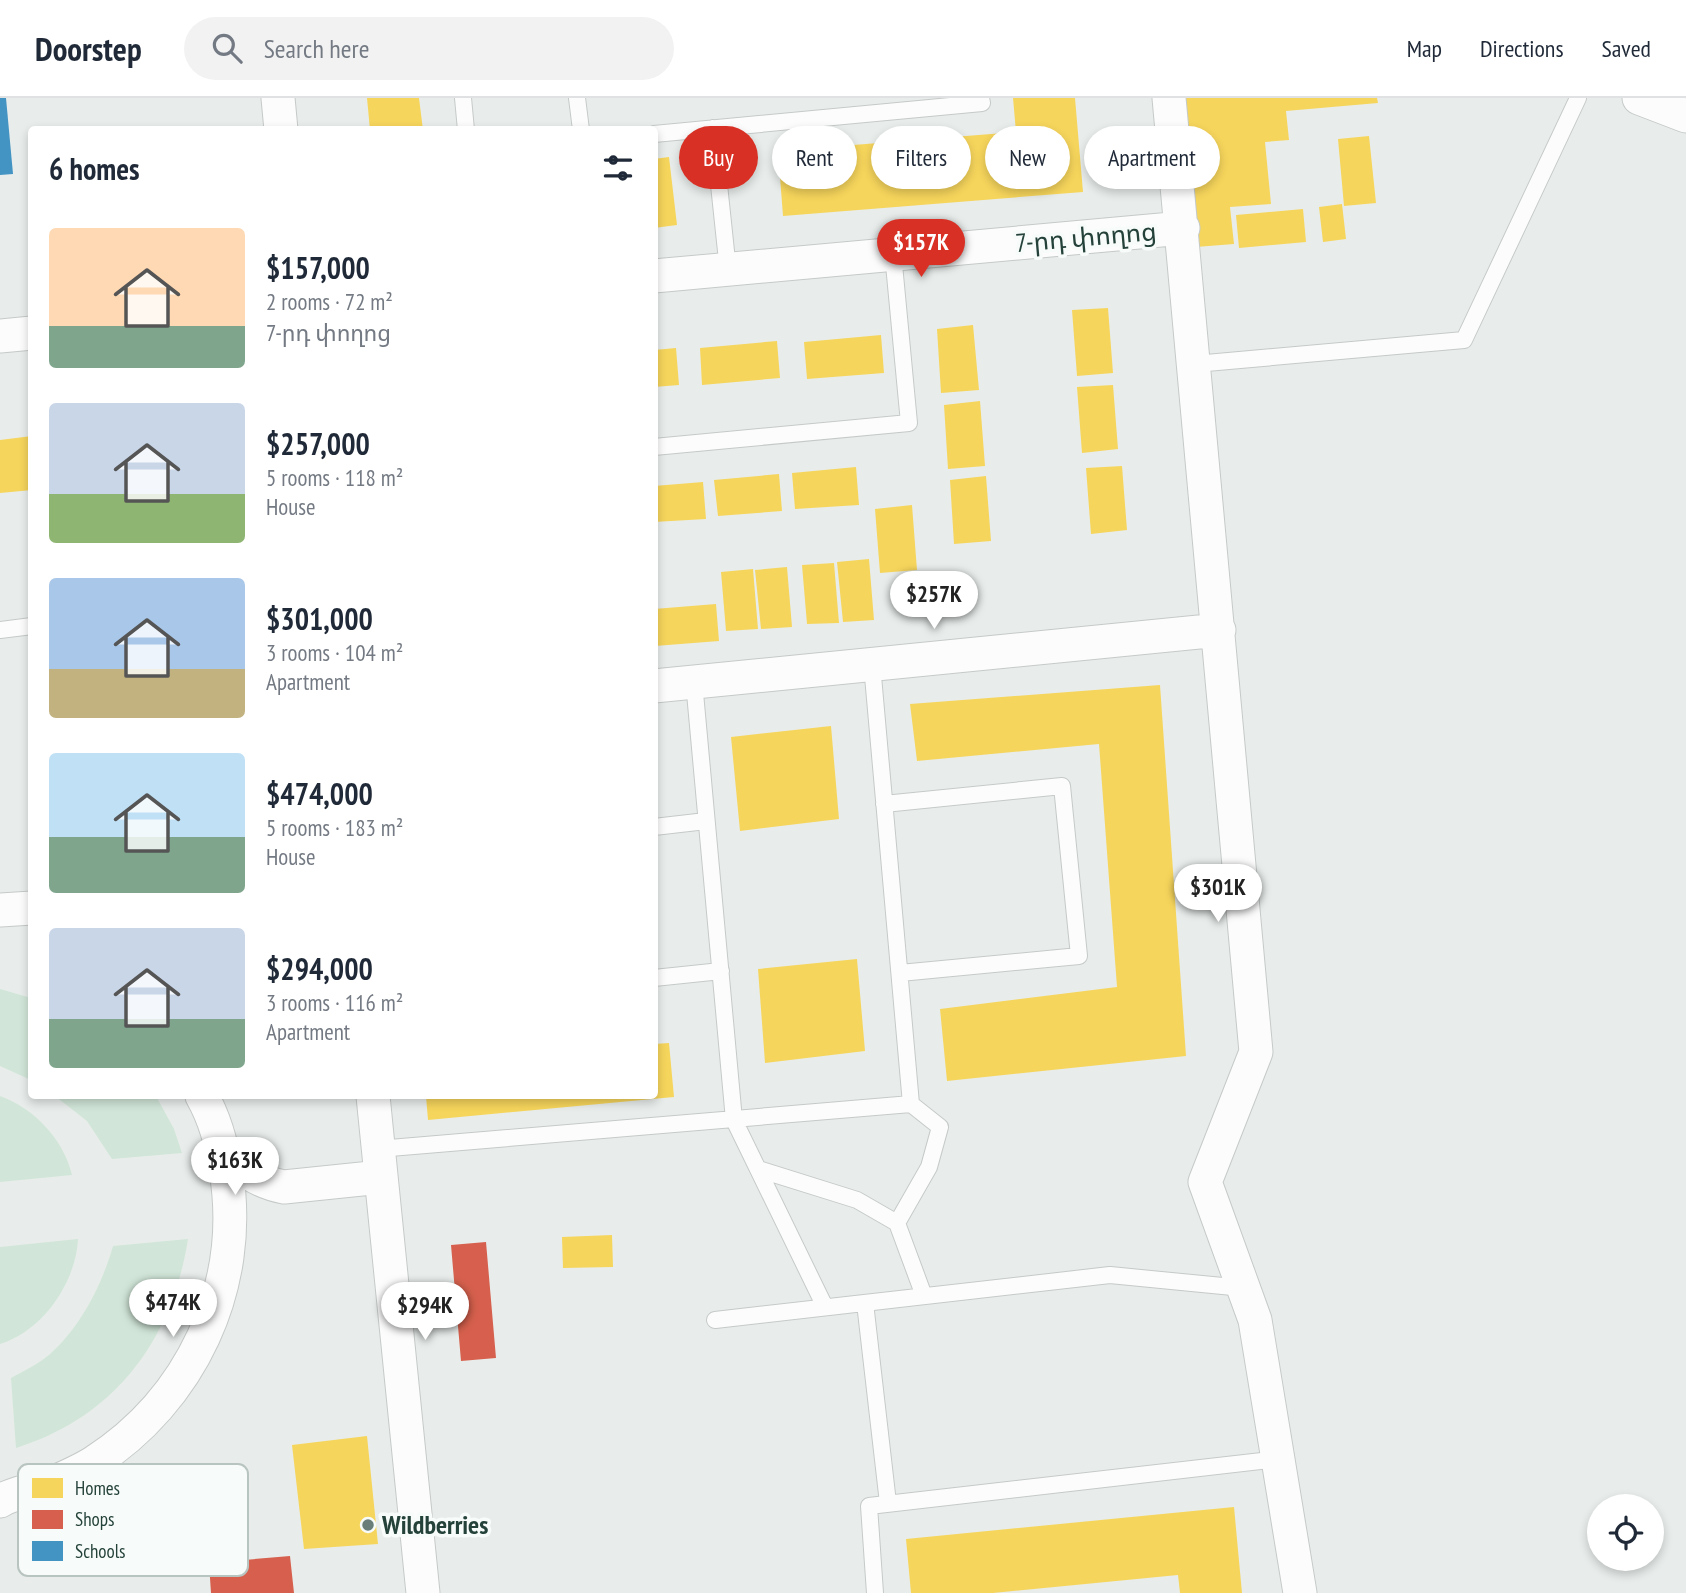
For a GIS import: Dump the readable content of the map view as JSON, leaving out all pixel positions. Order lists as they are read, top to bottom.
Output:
{
  "streets": {
    "street": ["7-րդ փողոց"]
  },
  "places": ["Wildberries"],
  "legend": ["Homes", "Shops", "Schools"],
  "page": {
    "header": "Doorstep",
    "search": "Search here",
    "nav": ["Map", "Directions", "Saved"],
    "chip": [
      "Buy",
      "Rent",
      "Filters",
      "New",
      "Apartment"
    ],
    "heading": "6 homes",
    "list": [
      {
        "name": "$157,000",
        "note": "2 rooms · 72 m² · 7-րդ փողոց"
      },
      {
        "name": "$257,000",
        "note": "5 rooms · 118 m² · House"
      },
      {
        "name": "$301,000",
        "note": "3 rooms · 104 m² · Apartment"
      },
      {
        "name": "$474,000",
        "note": "5 rooms · 183 m² · House"
      },
      {
        "name": "$294,000",
        "note": "3 rooms · 116 m² · Apartment"
      }
    ],
    "price": [
      "$157K",
      "$257K",
      "$301K",
      "$163K",
      "$474K",
      "$294K"
    ]
  }
}
